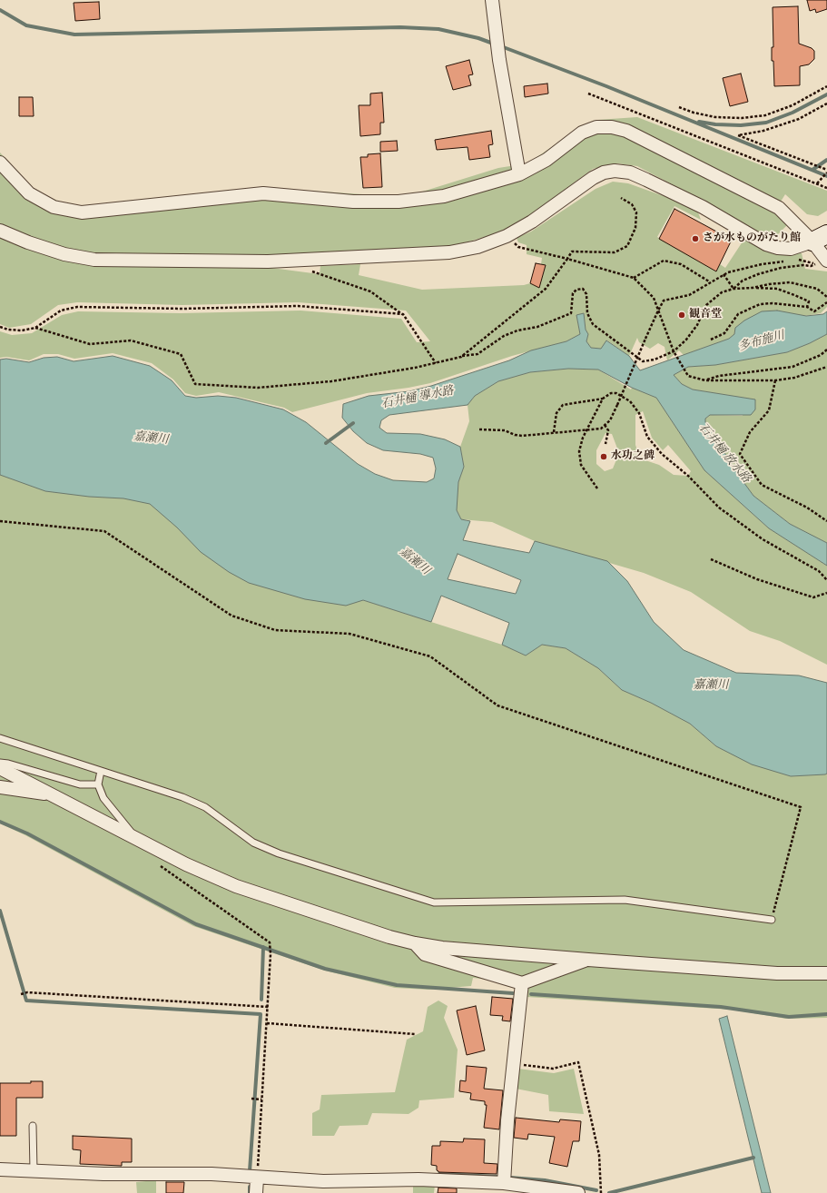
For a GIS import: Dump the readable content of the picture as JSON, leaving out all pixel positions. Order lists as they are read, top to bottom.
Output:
{
  "water": [
    "多布施川",
    "石井樋 導水路",
    "嘉瀬川",
    "石井樋 放水路"
  ],
  "places": ["さが水ものがたり館", "観音堂", "水功之碑"]
}
